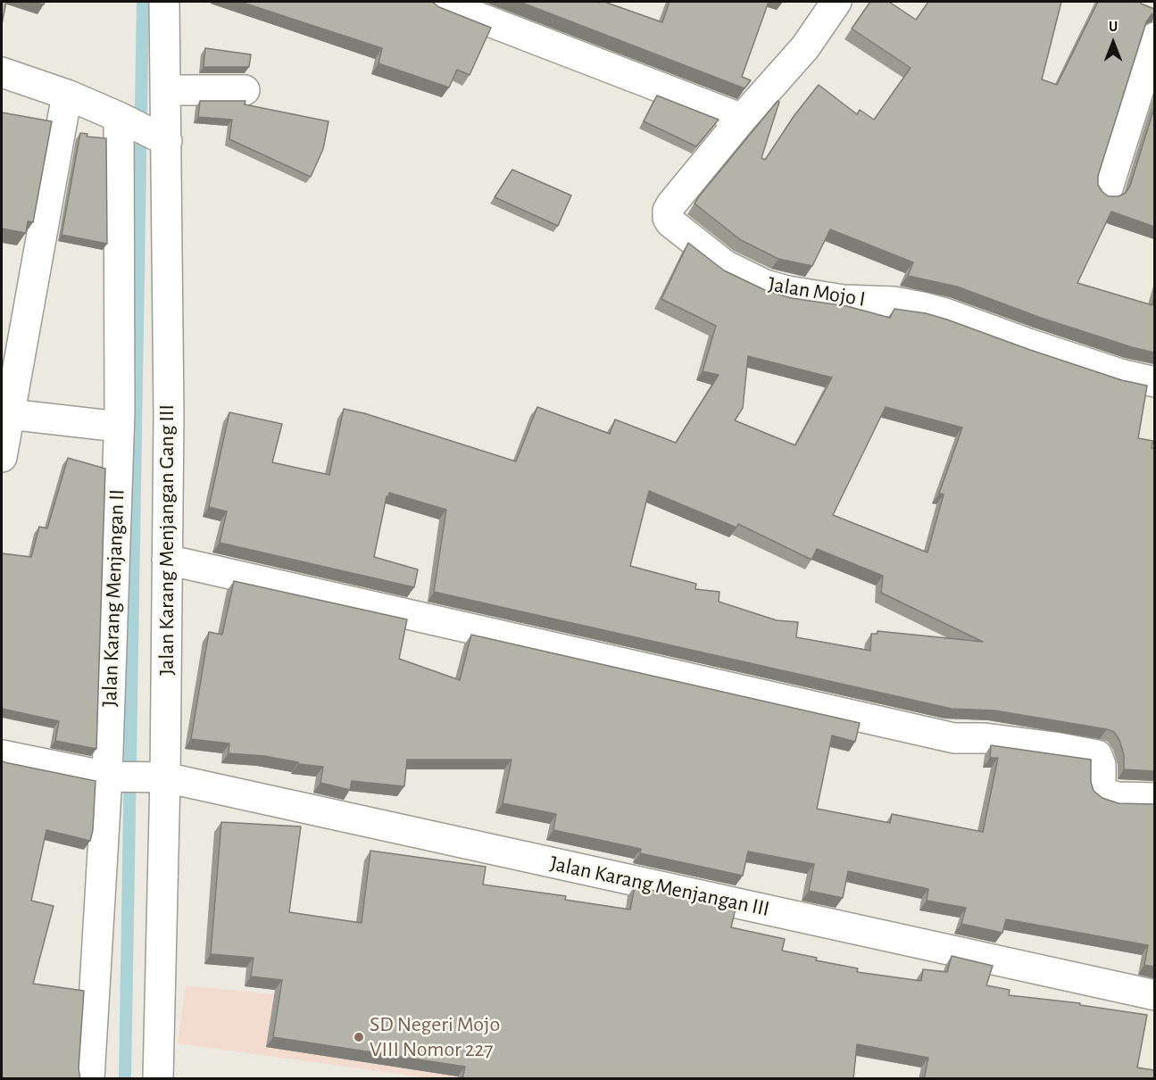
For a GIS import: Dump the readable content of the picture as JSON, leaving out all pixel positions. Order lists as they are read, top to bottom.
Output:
{
  "streets": {
    "street": [
      "Jalan Mojo I",
      "Jalan Karang Menjangan Gang III",
      "Jalan Karang Menjangan II",
      "Jalan Karang Menjangan III"
    ]
  },
  "crossings": [
    ["Jalan Karang Menjangan Gang III", "Jalan Karang Menjangan III"],
    ["Jalan Karang Menjangan II", "Jalan Karang Menjangan III"]
  ],
  "places": ["SD Negeri Mojo VIII Nomor 227"],
  "north": "top"
}
